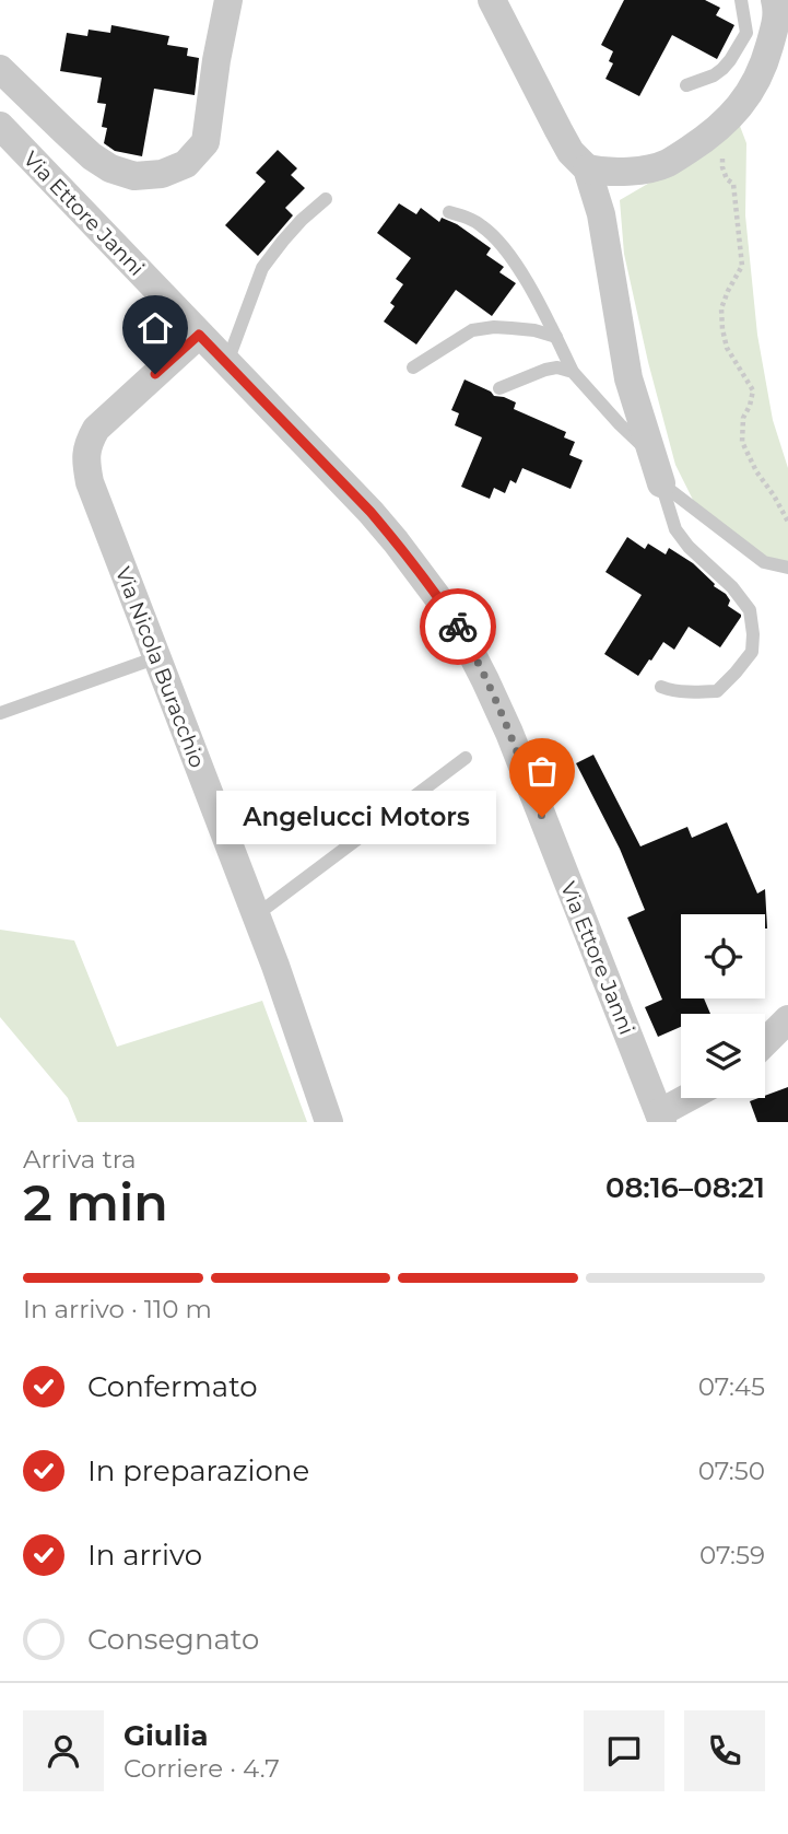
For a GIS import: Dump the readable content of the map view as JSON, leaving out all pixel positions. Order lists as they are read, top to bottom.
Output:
{
  "streets": {
    "street": ["Via Ettore Janni", "Via Nicola Buracchio"]
  },
  "crossings": [
    ["Via Ettore Janni", "Via Nicola Buracchio"]
  ],
  "places": ["Angelucci Motors"],
  "page": {
    "bubble": "Angelucci Motors",
    "heading": ["2 min", "Arriva tra", "08:16–08:21"],
    "panel": ["Giulia", "Corriere · 4.7"],
    "bar": "In arrivo · 110 m",
    "list": [
      ["Confermato", "07:45"],
      ["In preparazione", "07:50"],
      ["In arrivo", "07:59"],
      "Consegnato"
    ]
  }
}
